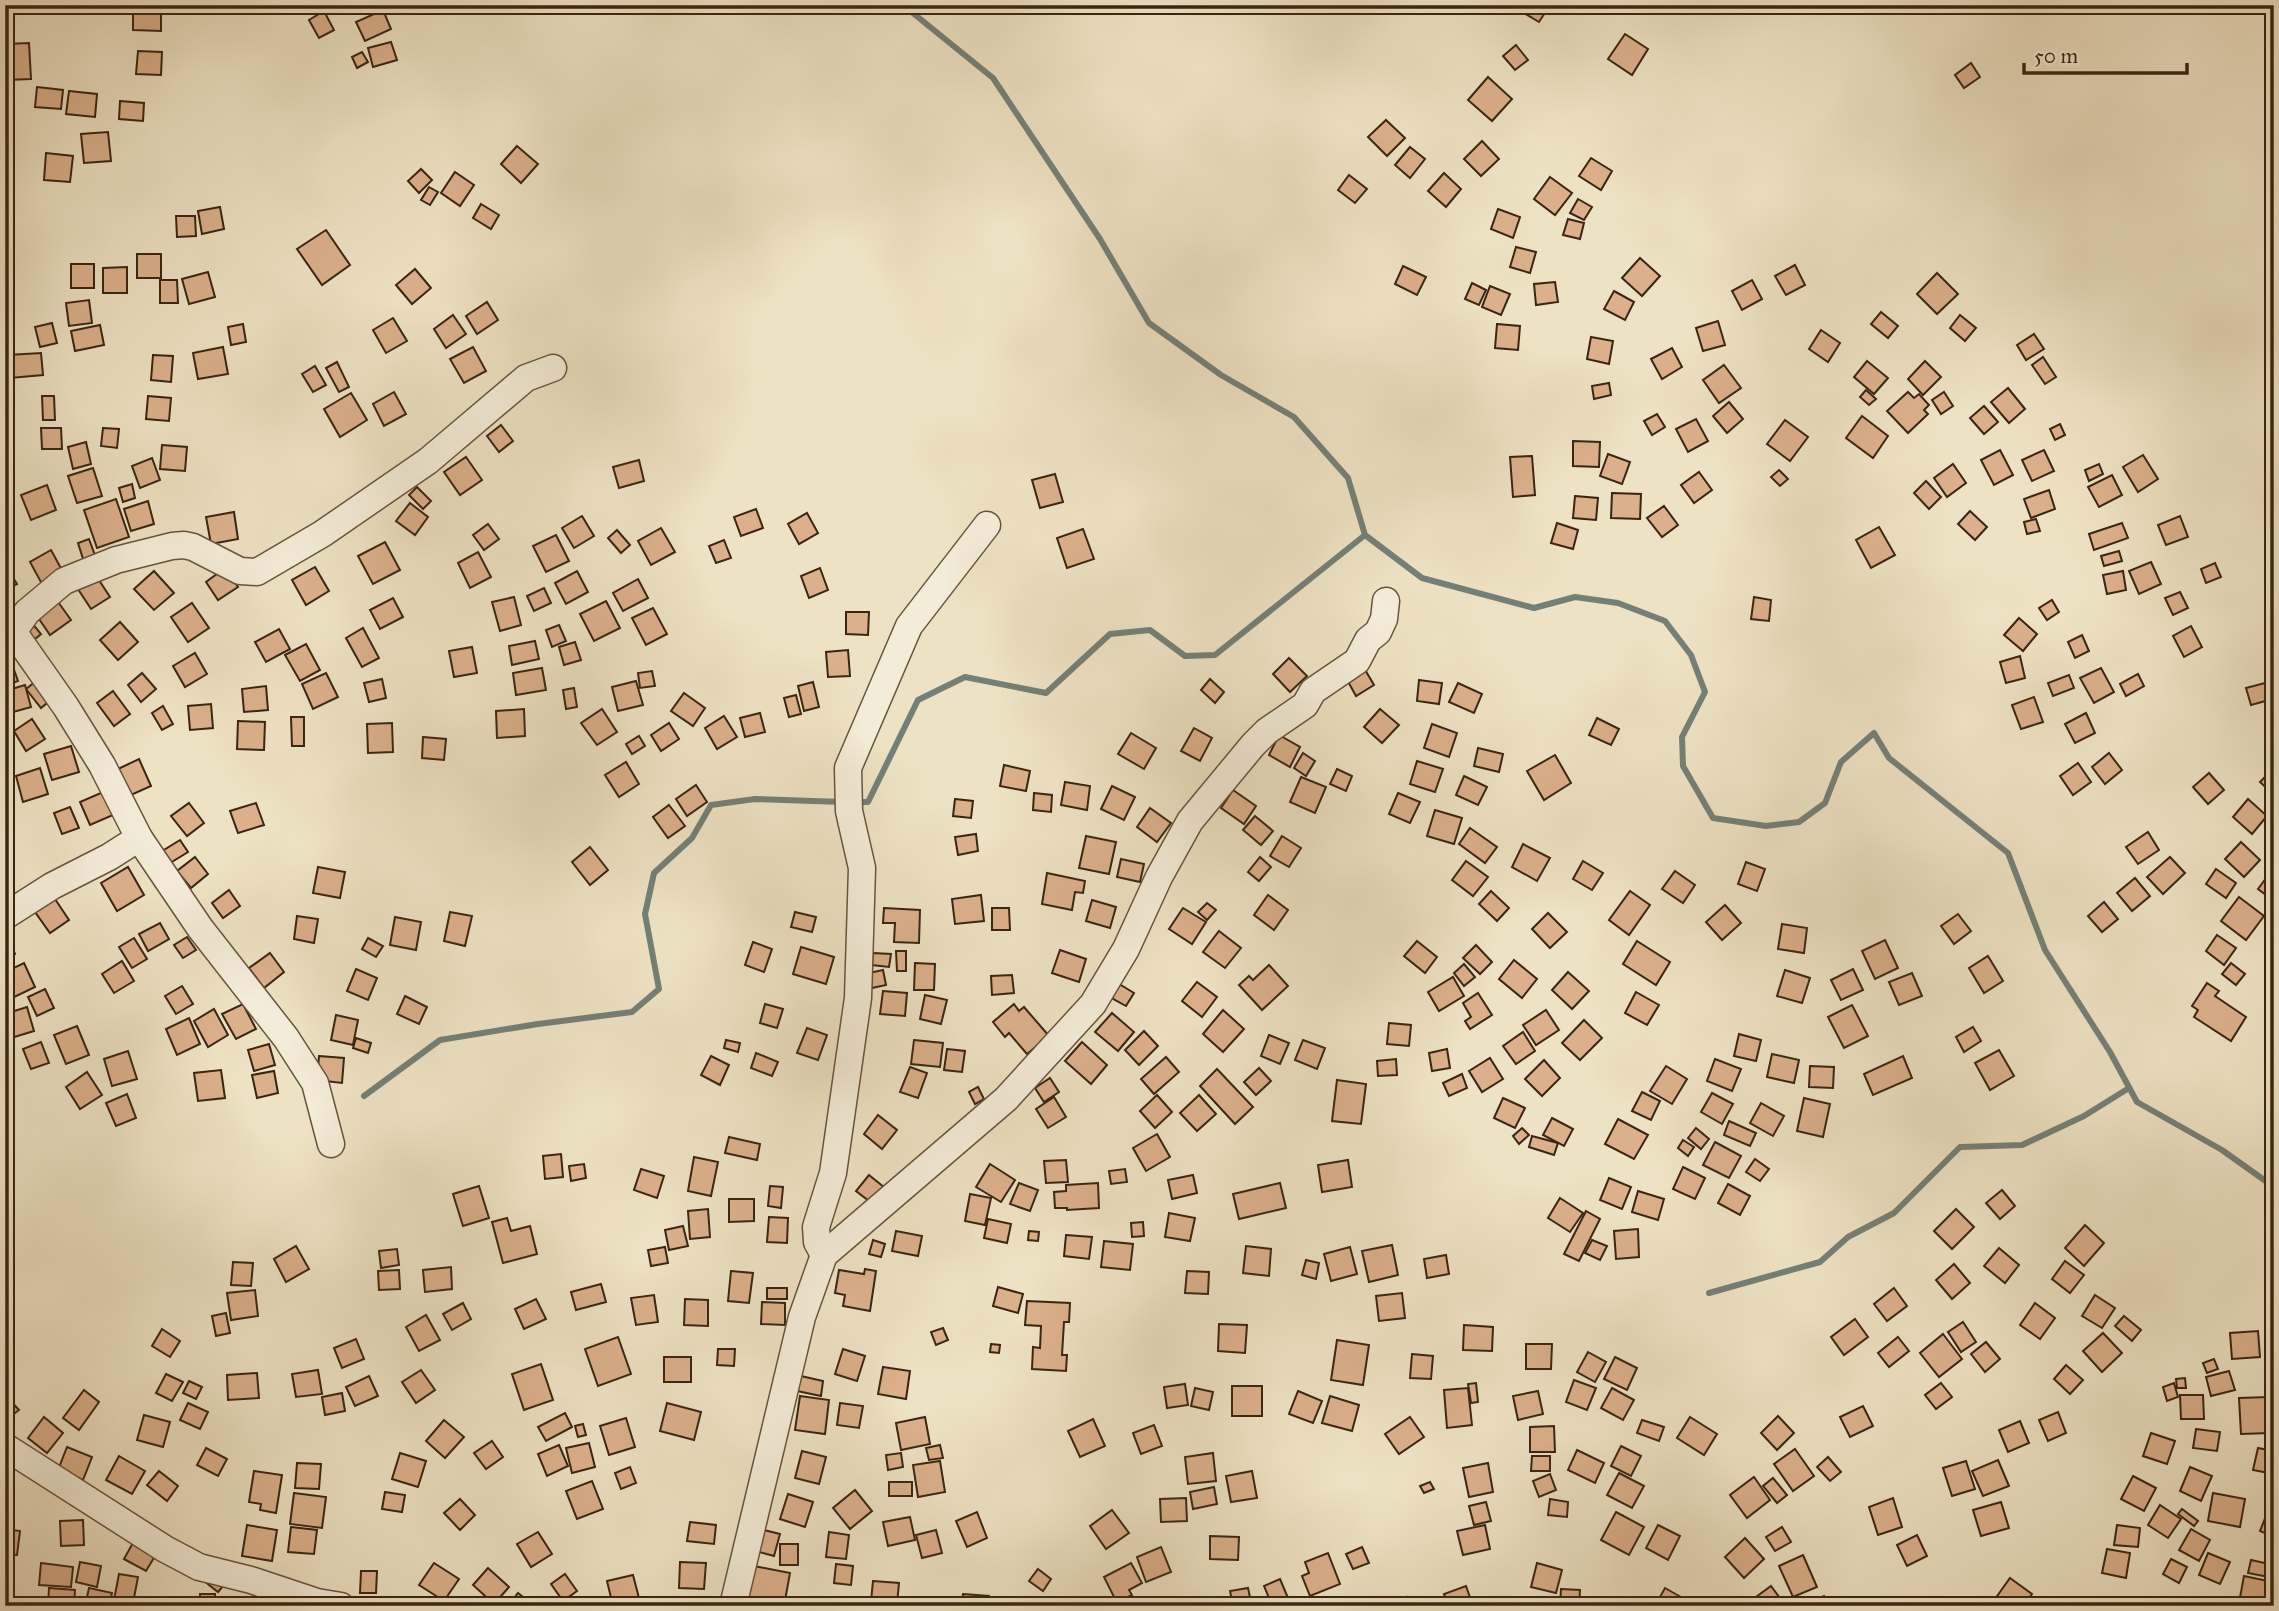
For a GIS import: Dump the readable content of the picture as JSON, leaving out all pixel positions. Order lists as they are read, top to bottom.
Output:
{
  "scale_bar": "50 m"
}
